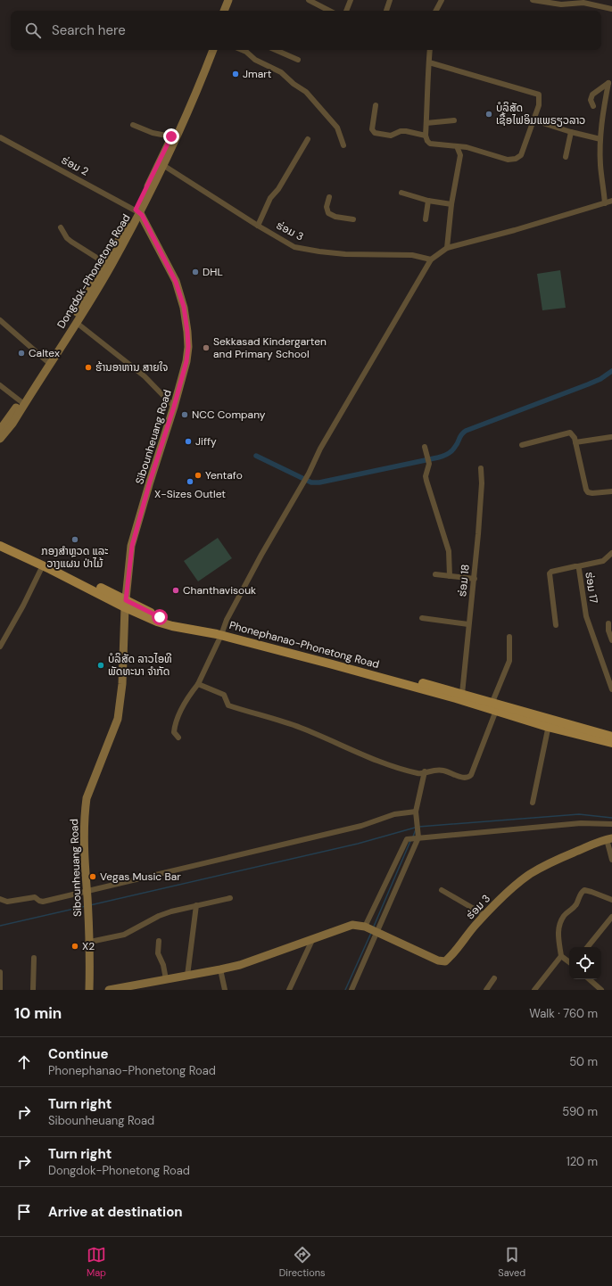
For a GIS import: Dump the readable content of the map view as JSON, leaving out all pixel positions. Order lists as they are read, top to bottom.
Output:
{
  "streets": {
    "main road": ["Phonephanao-Phonetong Road"],
    "street": [
      "ຮ່ອມ 2",
      "ຮ່ອມ 3",
      "Dongdok-Phonetong Road",
      "Sibounheuang Road",
      "ຮ່ອມ 18",
      "ຮ່ອມ 17"
    ]
  },
  "crossings": [
    ["ຮ່ອມ 2", "Dongdok-Phonetong Road"],
    ["ຮ່ອມ 2", "Sibounheuang Road"],
    ["ຮ່ອມ 3", "Dongdok-Phonetong Road"],
    ["Dongdok-Phonetong Road", "Sibounheuang Road"],
    ["Sibounheuang Road", "Phonephanao-Phonetong Road"],
    ["ຮ່ອມ 18", "Phonephanao-Phonetong Road"]
  ],
  "places": [
    "Jmart",
    "ບໍລິສັດ ເຊື້ອໄຟອິມແພຣຽວລາວ",
    "DHL",
    "Sekkasad Kindergarten and Primary School",
    "Caltex",
    "ຮ້ານອາຫານ ສາຍໃຈ",
    "NCC Company",
    "Jiffy",
    "Yentafo",
    "X-Sizes Outlet",
    "ກອງສໍາຫຼວດ ແລະ ວາງແຜນ ປ່າໄມ້",
    "Chanthavisouk",
    "ບໍລິສັດ ລາວໄອທີ ພັດທະນາ ຈຳກັດ",
    "Vegas Music Bar",
    "X2"
  ],
  "page": {
    "search": "Search here",
    "heading": ["10 min", "Walk · 760 m"],
    "list": [
      ["Continue", "Phonephanao-Phonetong Road", "50 m"],
      ["Turn right", "Sibounheuang Road", "590 m"],
      ["Turn right", "Dongdok-Phonetong Road", "120 m"],
      "Arrive at destination"
    ],
    "nav": ["Map", "Directions", "Saved"]
  }
}
